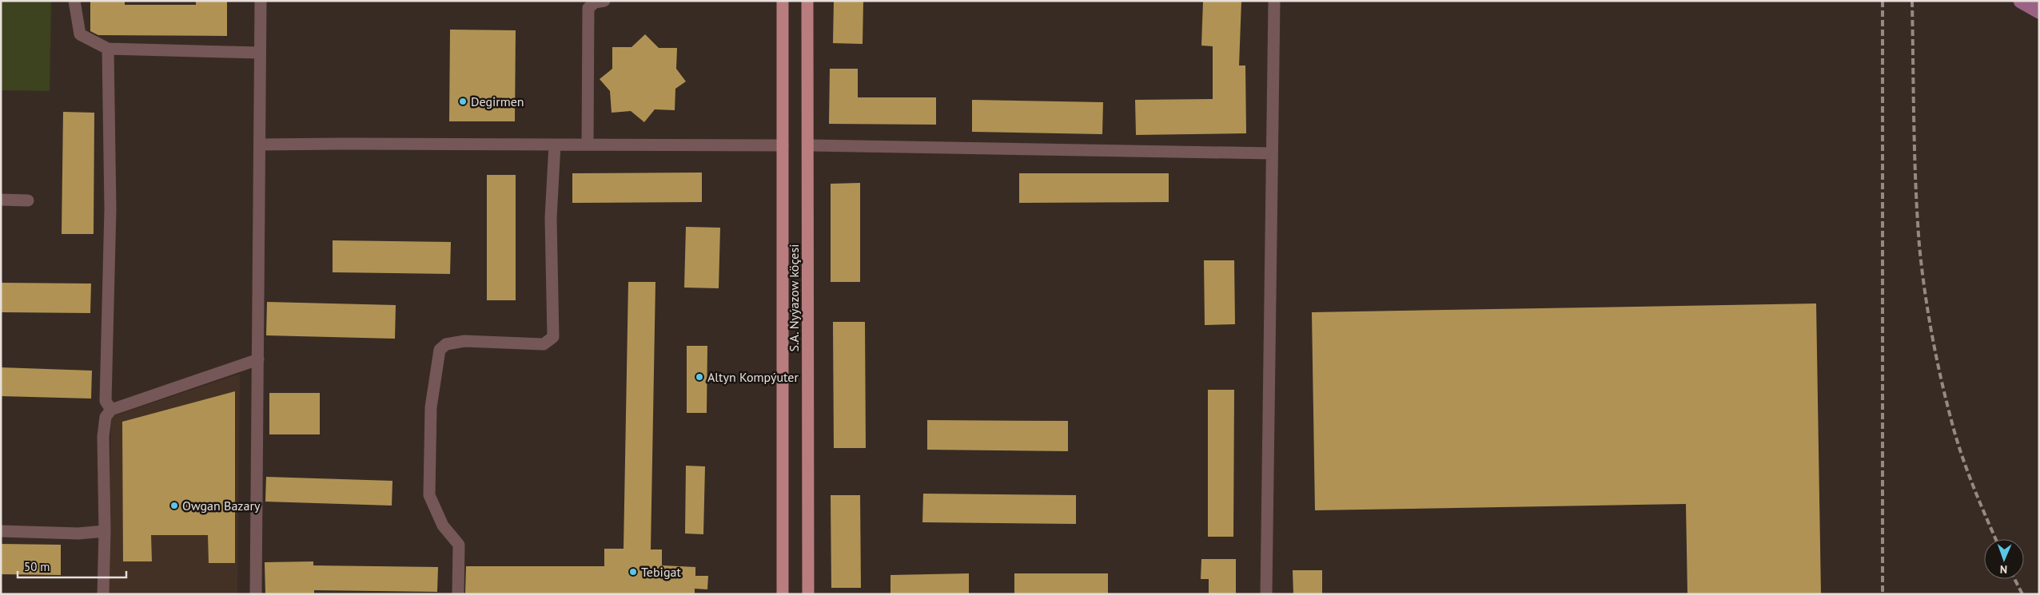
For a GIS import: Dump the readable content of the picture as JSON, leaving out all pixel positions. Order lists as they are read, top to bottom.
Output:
{
  "streets": {
    "main road": ["S.A. Nyýazow köçesi"]
  },
  "places": [
    "Degirmen",
    "Altyn Kompýuter",
    "Owgan Bazary",
    "Tebigat"
  ],
  "scale_bar": "50 m",
  "north": "bottom"
}
